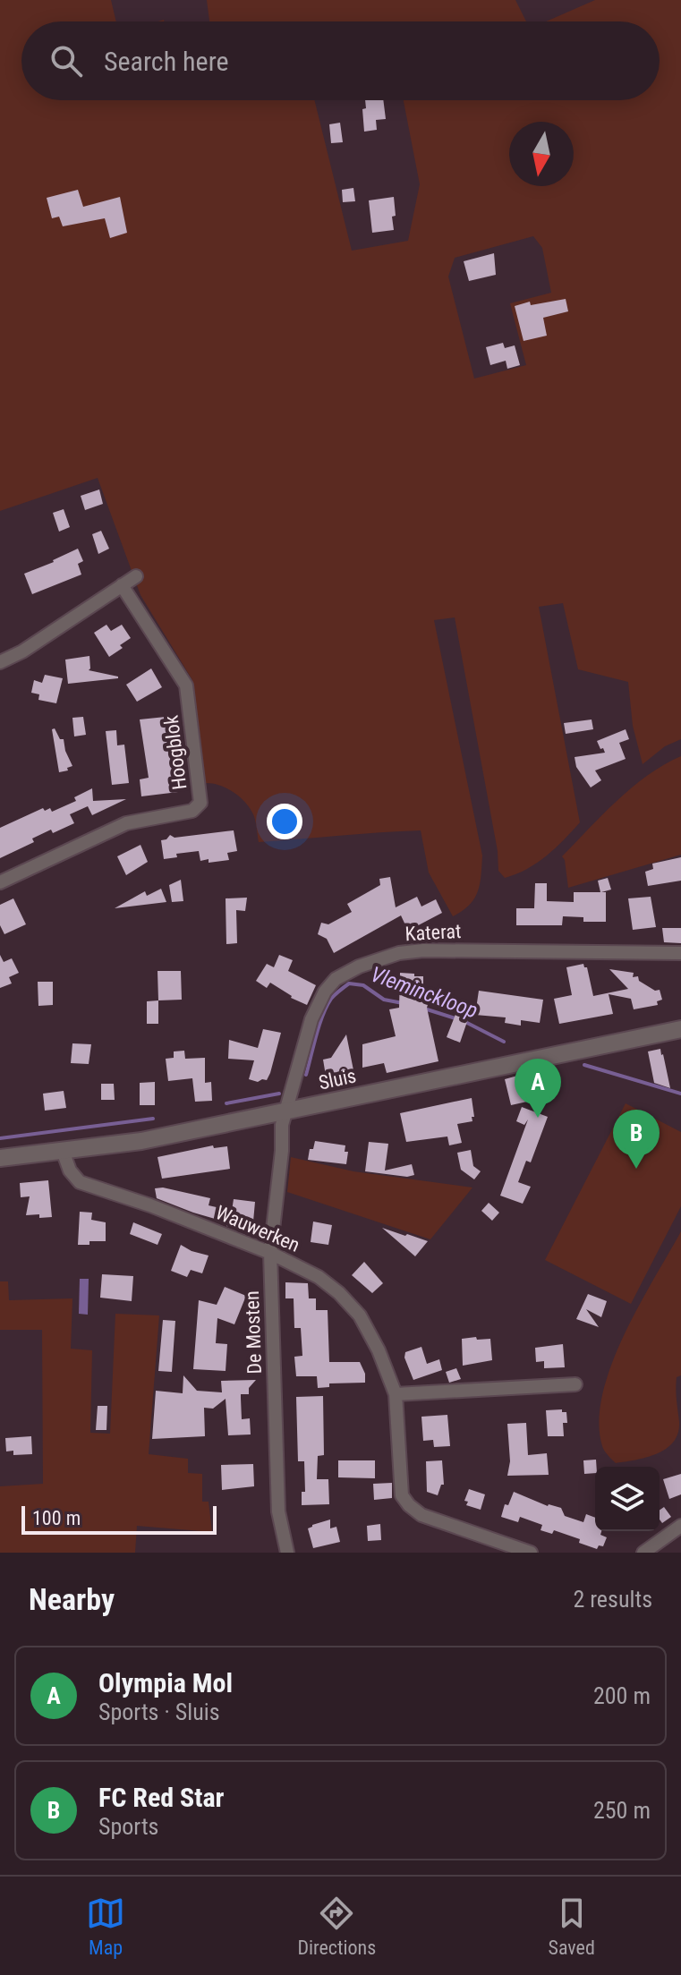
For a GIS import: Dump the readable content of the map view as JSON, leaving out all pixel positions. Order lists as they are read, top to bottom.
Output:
{
  "streets": {
    "street": [
      "Hoogblok",
      "Katerat",
      "Sluis",
      "Wauwerken",
      "De Mosten"
    ]
  },
  "crossings": [
    ["Katerat", "Sluis"],
    ["Katerat", "De Mosten"],
    ["Sluis", "Wauwerken"],
    ["Sluis", "De Mosten"],
    ["Wauwerken", "De Mosten"]
  ],
  "water": ["Vleminckloop"],
  "scale_bar": "100 m",
  "north": "bottom",
  "page": {
    "search": "Search here",
    "pins": ["A", "B"],
    "scale": "100 m",
    "heading": ["Nearby", "2 results"],
    "list": [
      {
        "mark": "A",
        "name": "Olympia Mol",
        "note": "Sports · Sluis",
        "value": "200 m"
      },
      {
        "mark": "B",
        "name": "FC Red Star",
        "note": "Sports",
        "value": "250 m"
      }
    ],
    "nav": ["Map", "Directions", "Saved"]
  }
}
